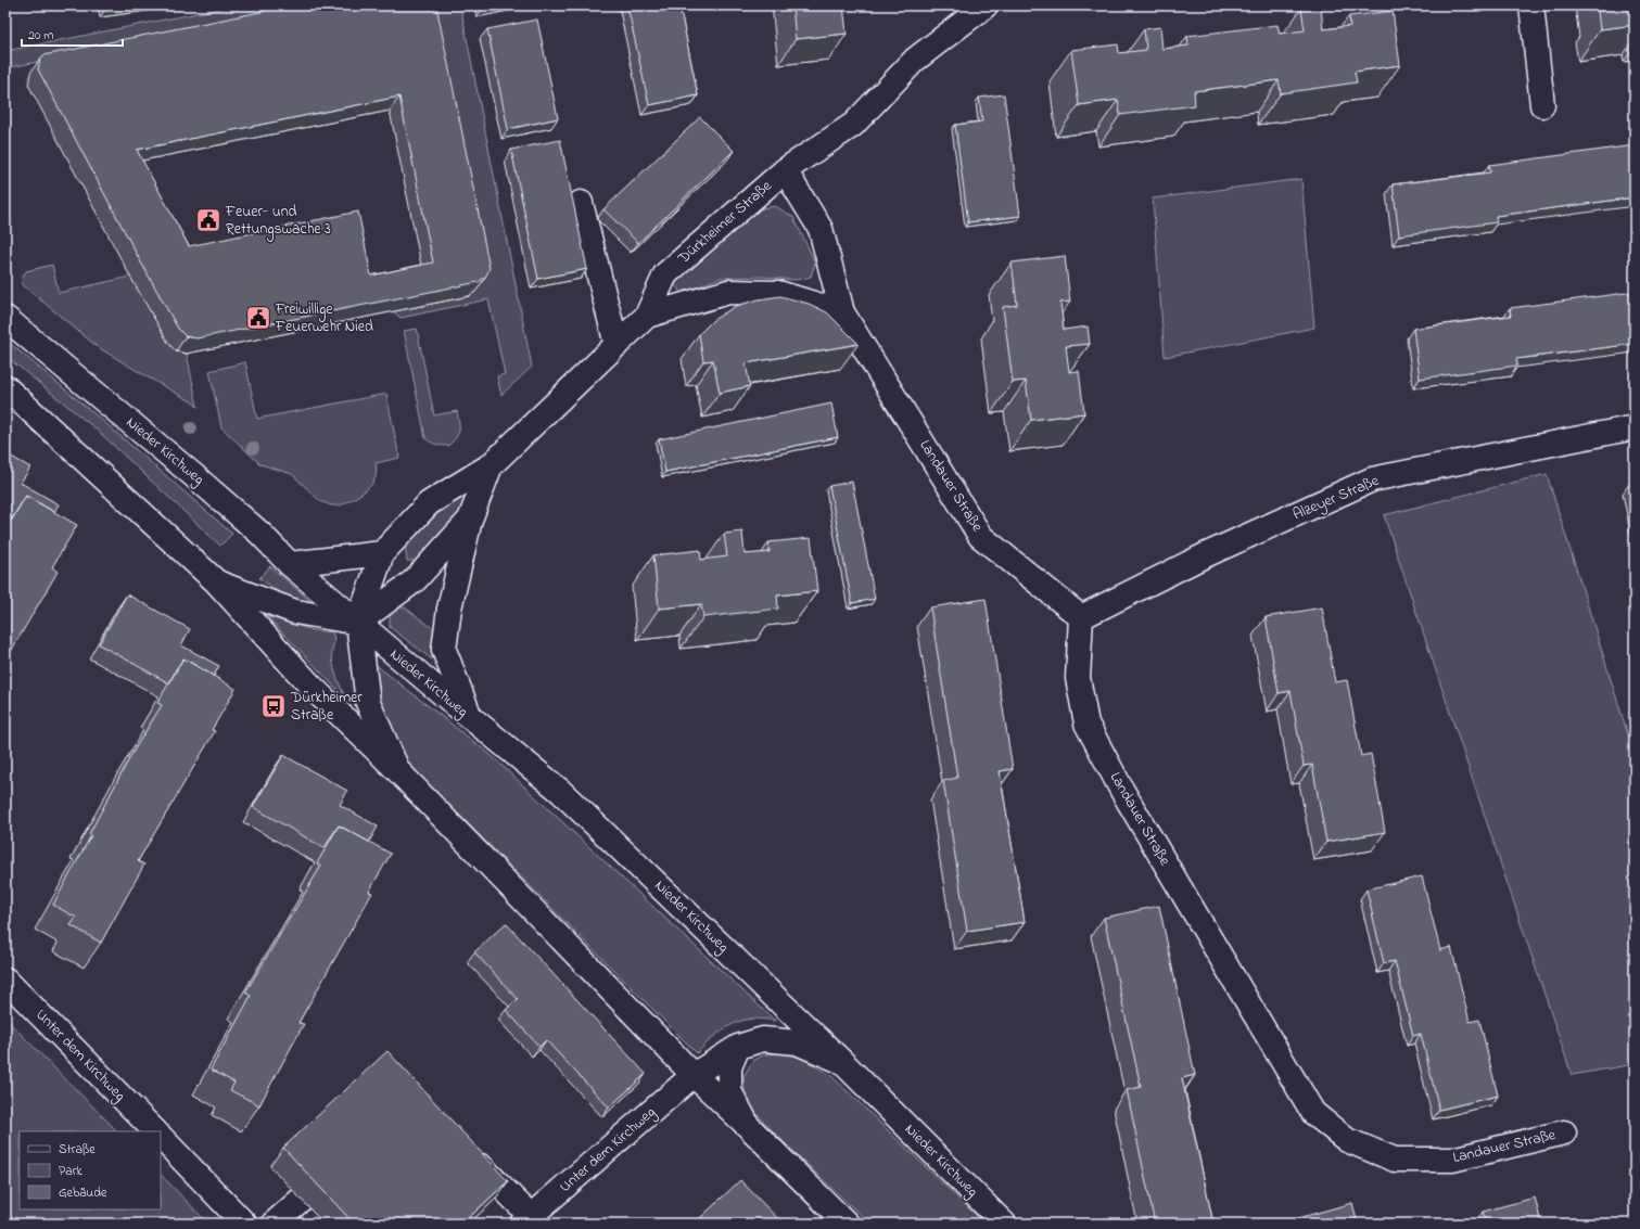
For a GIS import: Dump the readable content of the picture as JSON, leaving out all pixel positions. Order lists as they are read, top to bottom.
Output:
{
  "streets": {
    "street": [
      "Dürkheimer Straße",
      "Nieder Kirchweg",
      "Landauer Straße",
      "Alzeyer Straße",
      "Unter dem Kirchweg"
    ]
  },
  "crossings": [
    ["Dürkheimer Straße", "Nieder Kirchweg"],
    ["Dürkheimer Straße", "Landauer Straße"],
    ["Nieder Kirchweg", "Unter dem Kirchweg"],
    ["Landauer Straße", "Alzeyer Straße"]
  ],
  "places": {
    "public building": ["Feuer- und Rettungswache 3", "Freiwillige Feuerwehr Nied"],
    "bus stop": ["Dürkheimer Straße"]
  },
  "legend": ["Straße", "Park", "Gebäude"],
  "scale_bar": "20 m"
}
